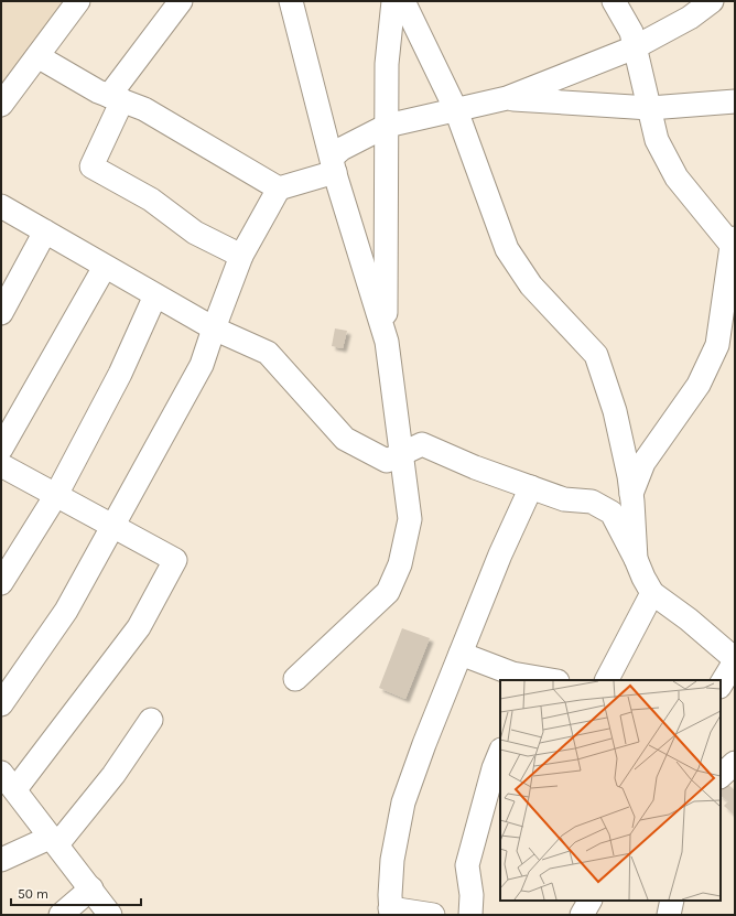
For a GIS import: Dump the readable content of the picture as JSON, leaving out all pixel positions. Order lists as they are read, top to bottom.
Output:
{
  "scale_bar": "50 m"
}
